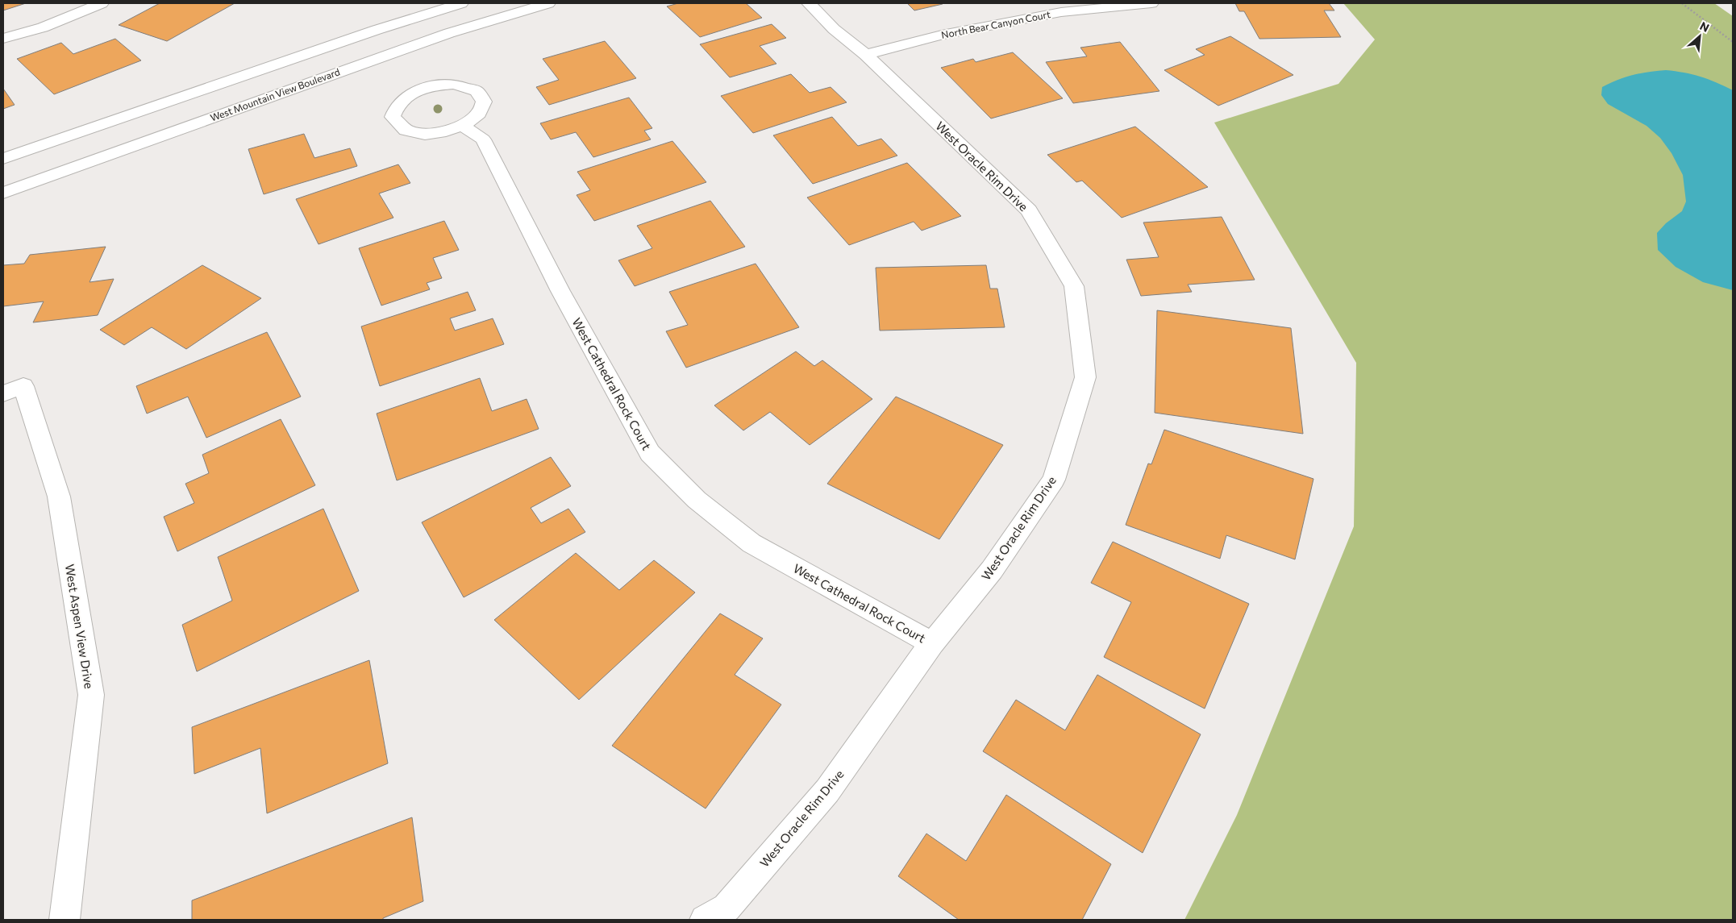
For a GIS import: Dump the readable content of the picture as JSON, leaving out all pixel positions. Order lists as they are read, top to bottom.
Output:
{
  "streets": {
    "street": [
      "North Bear Canyon Court",
      "West Mountain View Boulevard",
      "West Oracle Rim Drive",
      "West Cathedral Rock Court",
      "West Aspen View Drive"
    ]
  },
  "crossings": [
    ["North Bear Canyon Court", "West Oracle Rim Drive"],
    ["West Oracle Rim Drive", "West Cathedral Rock Court"]
  ],
  "north": "top right"
}
